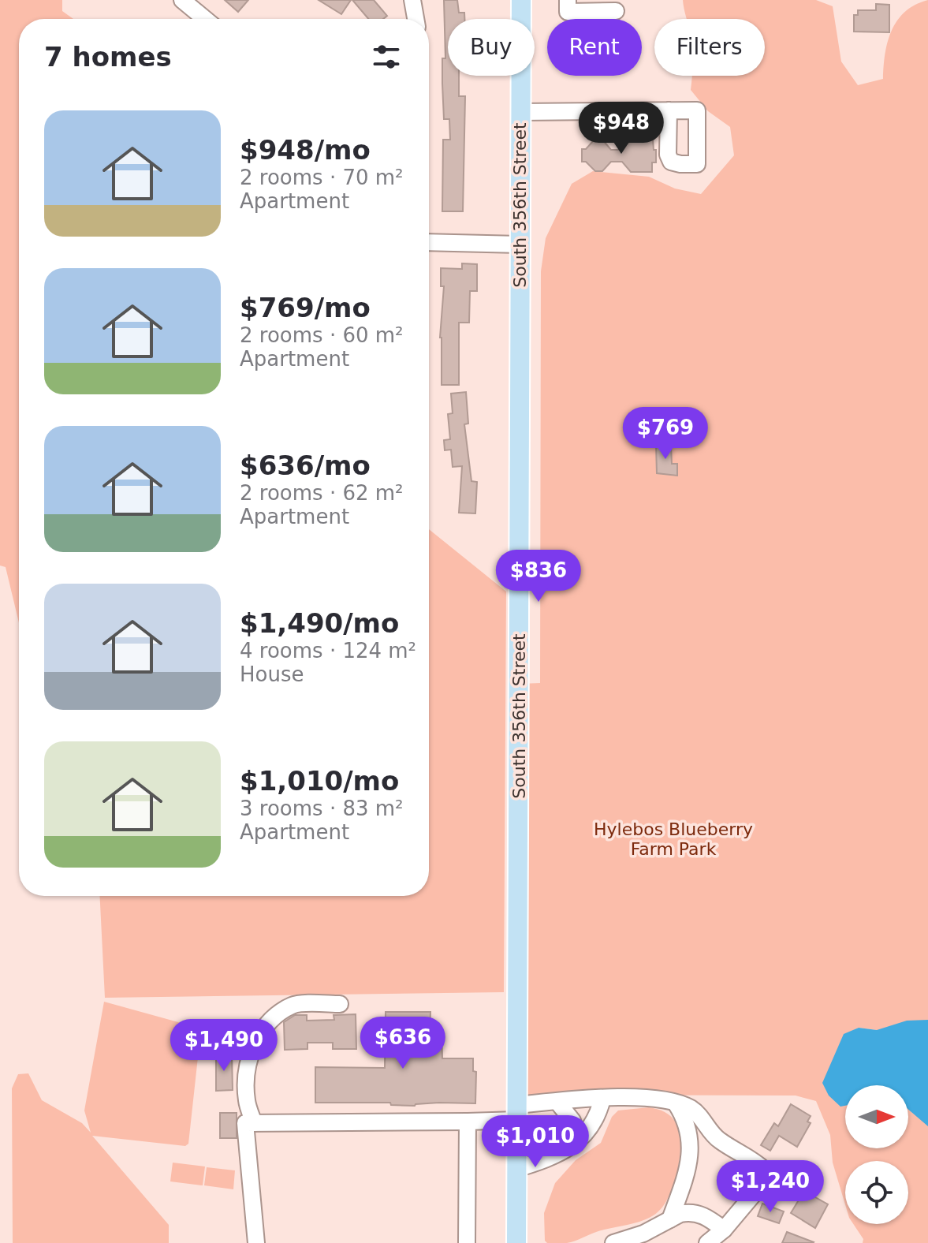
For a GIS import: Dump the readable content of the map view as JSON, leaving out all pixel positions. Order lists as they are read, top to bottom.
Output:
{
  "streets": {
    "main road": ["South 356th Street"]
  },
  "parks": ["Hylebos Blueberry Farm Park"],
  "north": "right",
  "page": {
    "chip": ["Buy", "Rent", "Filters"],
    "heading": "7 homes",
    "list": [
      {
        "name": "$948/mo",
        "note": "2 rooms · 70 m² · Apartment"
      },
      {
        "name": "$769/mo",
        "note": "2 rooms · 60 m² · Apartment"
      },
      {
        "name": "$636/mo",
        "note": "2 rooms · 62 m² · Apartment"
      },
      {
        "name": "$1,490/mo",
        "note": "4 rooms · 124 m² · House"
      },
      {
        "name": "$1,010/mo",
        "note": "3 rooms · 83 m² · Apartment"
      }
    ],
    "price": [
      "$948",
      "$769",
      "$836",
      "$636",
      "$1,490",
      "$1,010",
      "$1,240"
    ]
  }
}
